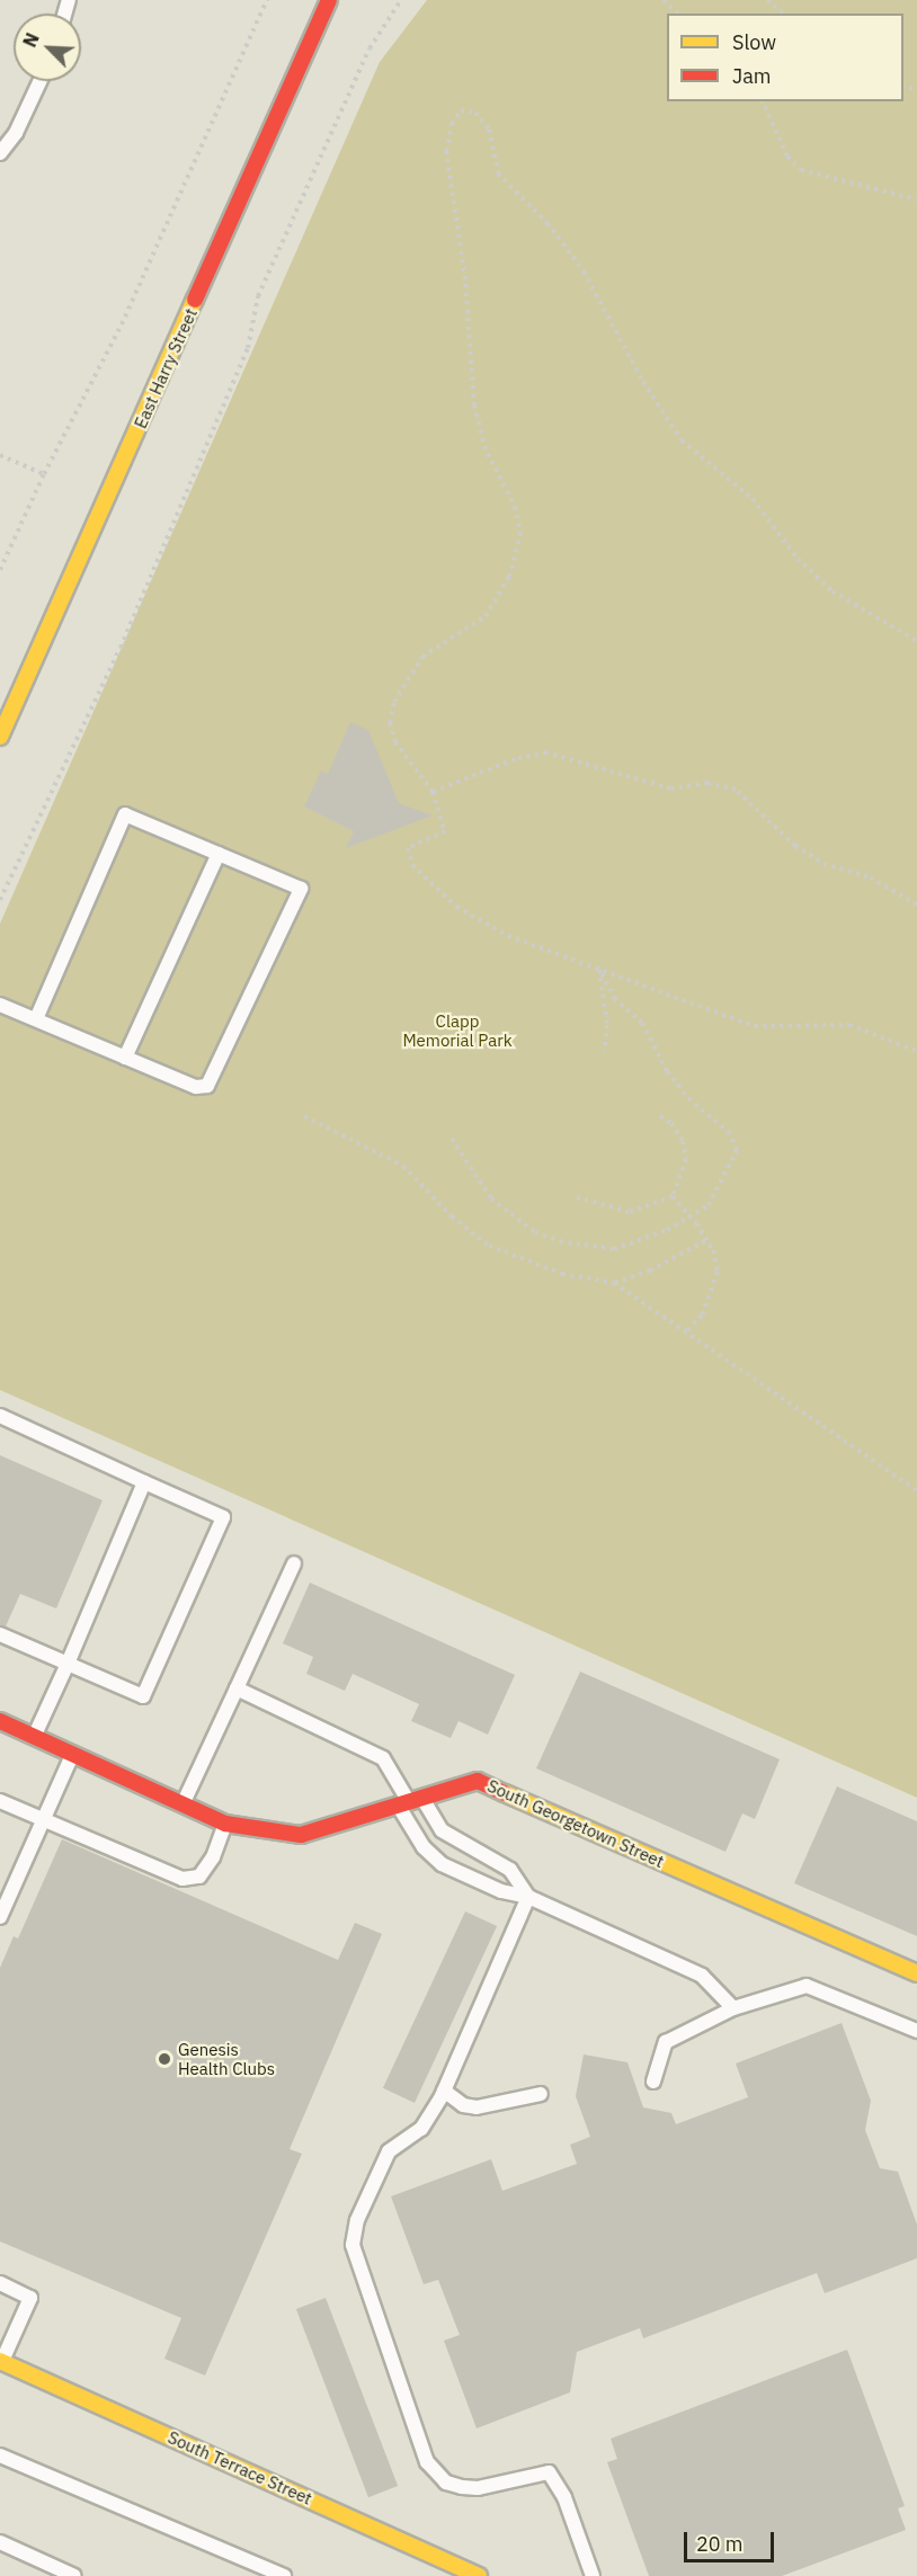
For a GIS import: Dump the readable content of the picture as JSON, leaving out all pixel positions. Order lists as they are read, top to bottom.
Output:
{
  "streets": {
    "street": ["East Harry Street", "South Georgetown Street", "South Terrace Street"]
  },
  "parks": ["Clapp Memorial Park"],
  "places": ["Genesis Health Clubs"],
  "legend": ["Slow", "Jam"],
  "scale_bar": "20 m",
  "north": "top left"
}
